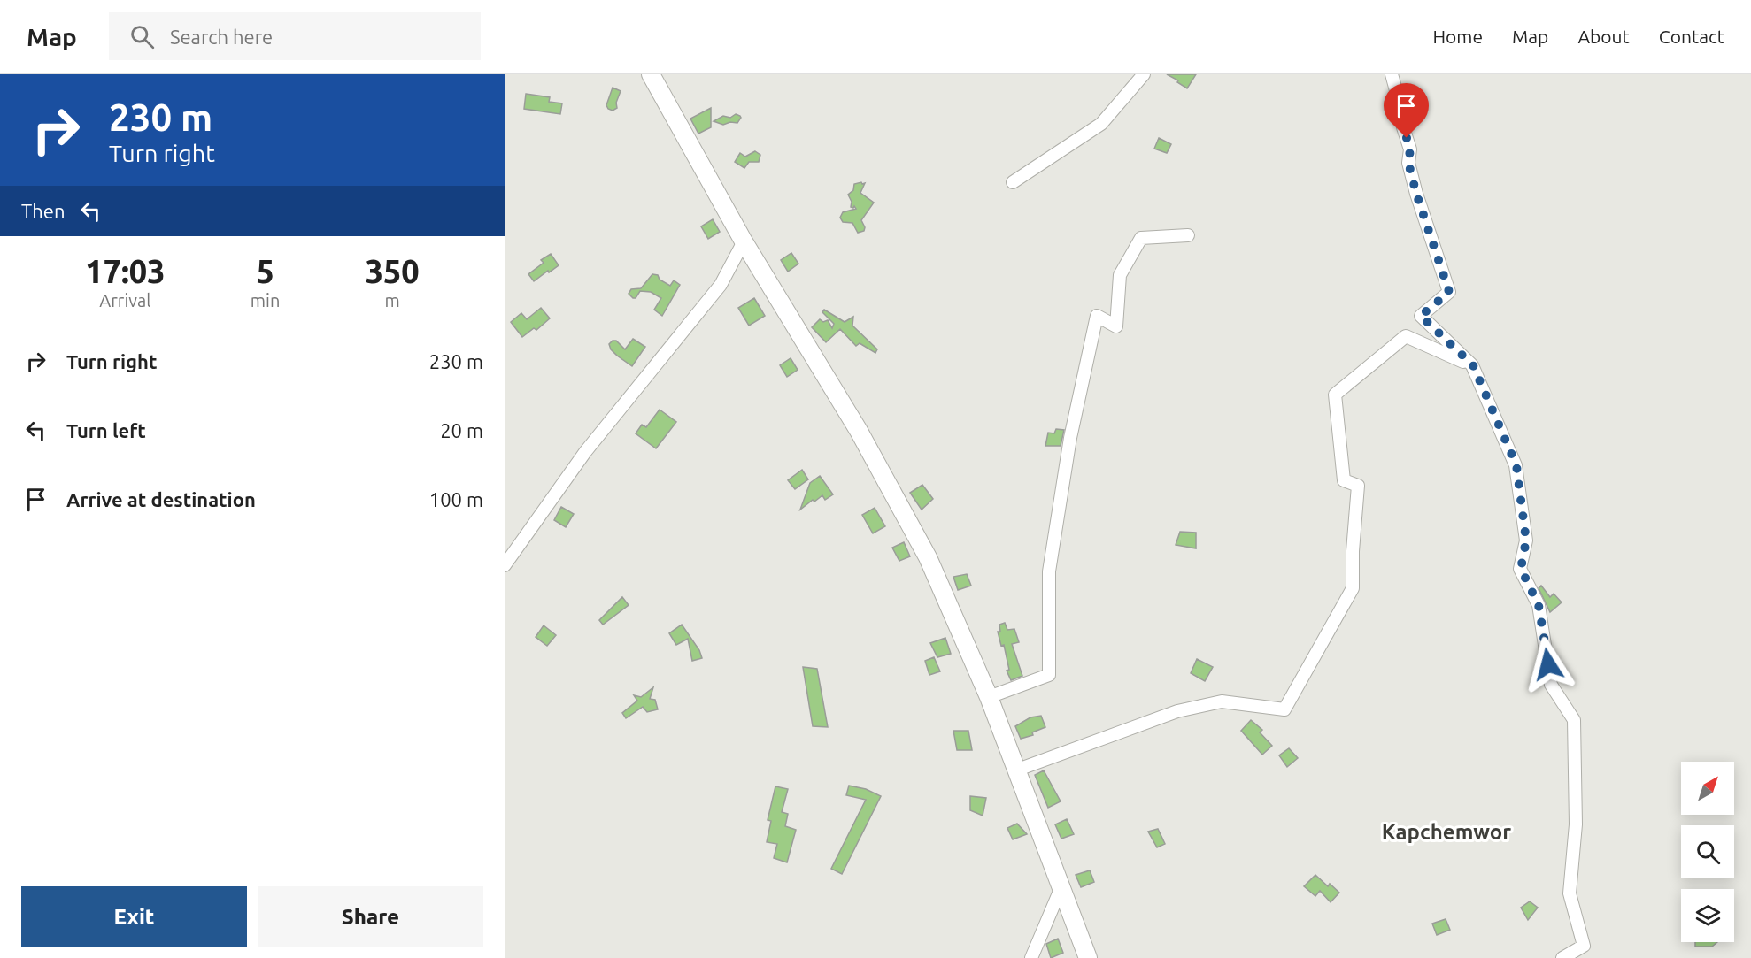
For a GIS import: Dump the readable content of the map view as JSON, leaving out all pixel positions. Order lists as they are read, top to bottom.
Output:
{
  "districts": ["Kapchemwor"],
  "north": "top right",
  "page": {
    "header": "Map",
    "search": "Search here",
    "nav": [
      "Home",
      "Map",
      "About",
      "Contact"
    ],
    "turn": ["230 m", "Turn right"],
    "then": "Then",
    "eta": [
      "17:03",
      "Arrival",
      "5",
      "min",
      "350",
      "m"
    ],
    "list": [
      {
        "name": "Turn right",
        "value": "230 m"
      },
      {
        "name": "Turn left",
        "value": "20 m"
      },
      {
        "name": "Arrive at destination",
        "value": "100 m"
      }
    ],
    "buttons": ["Exit", "Share"]
  }
}
